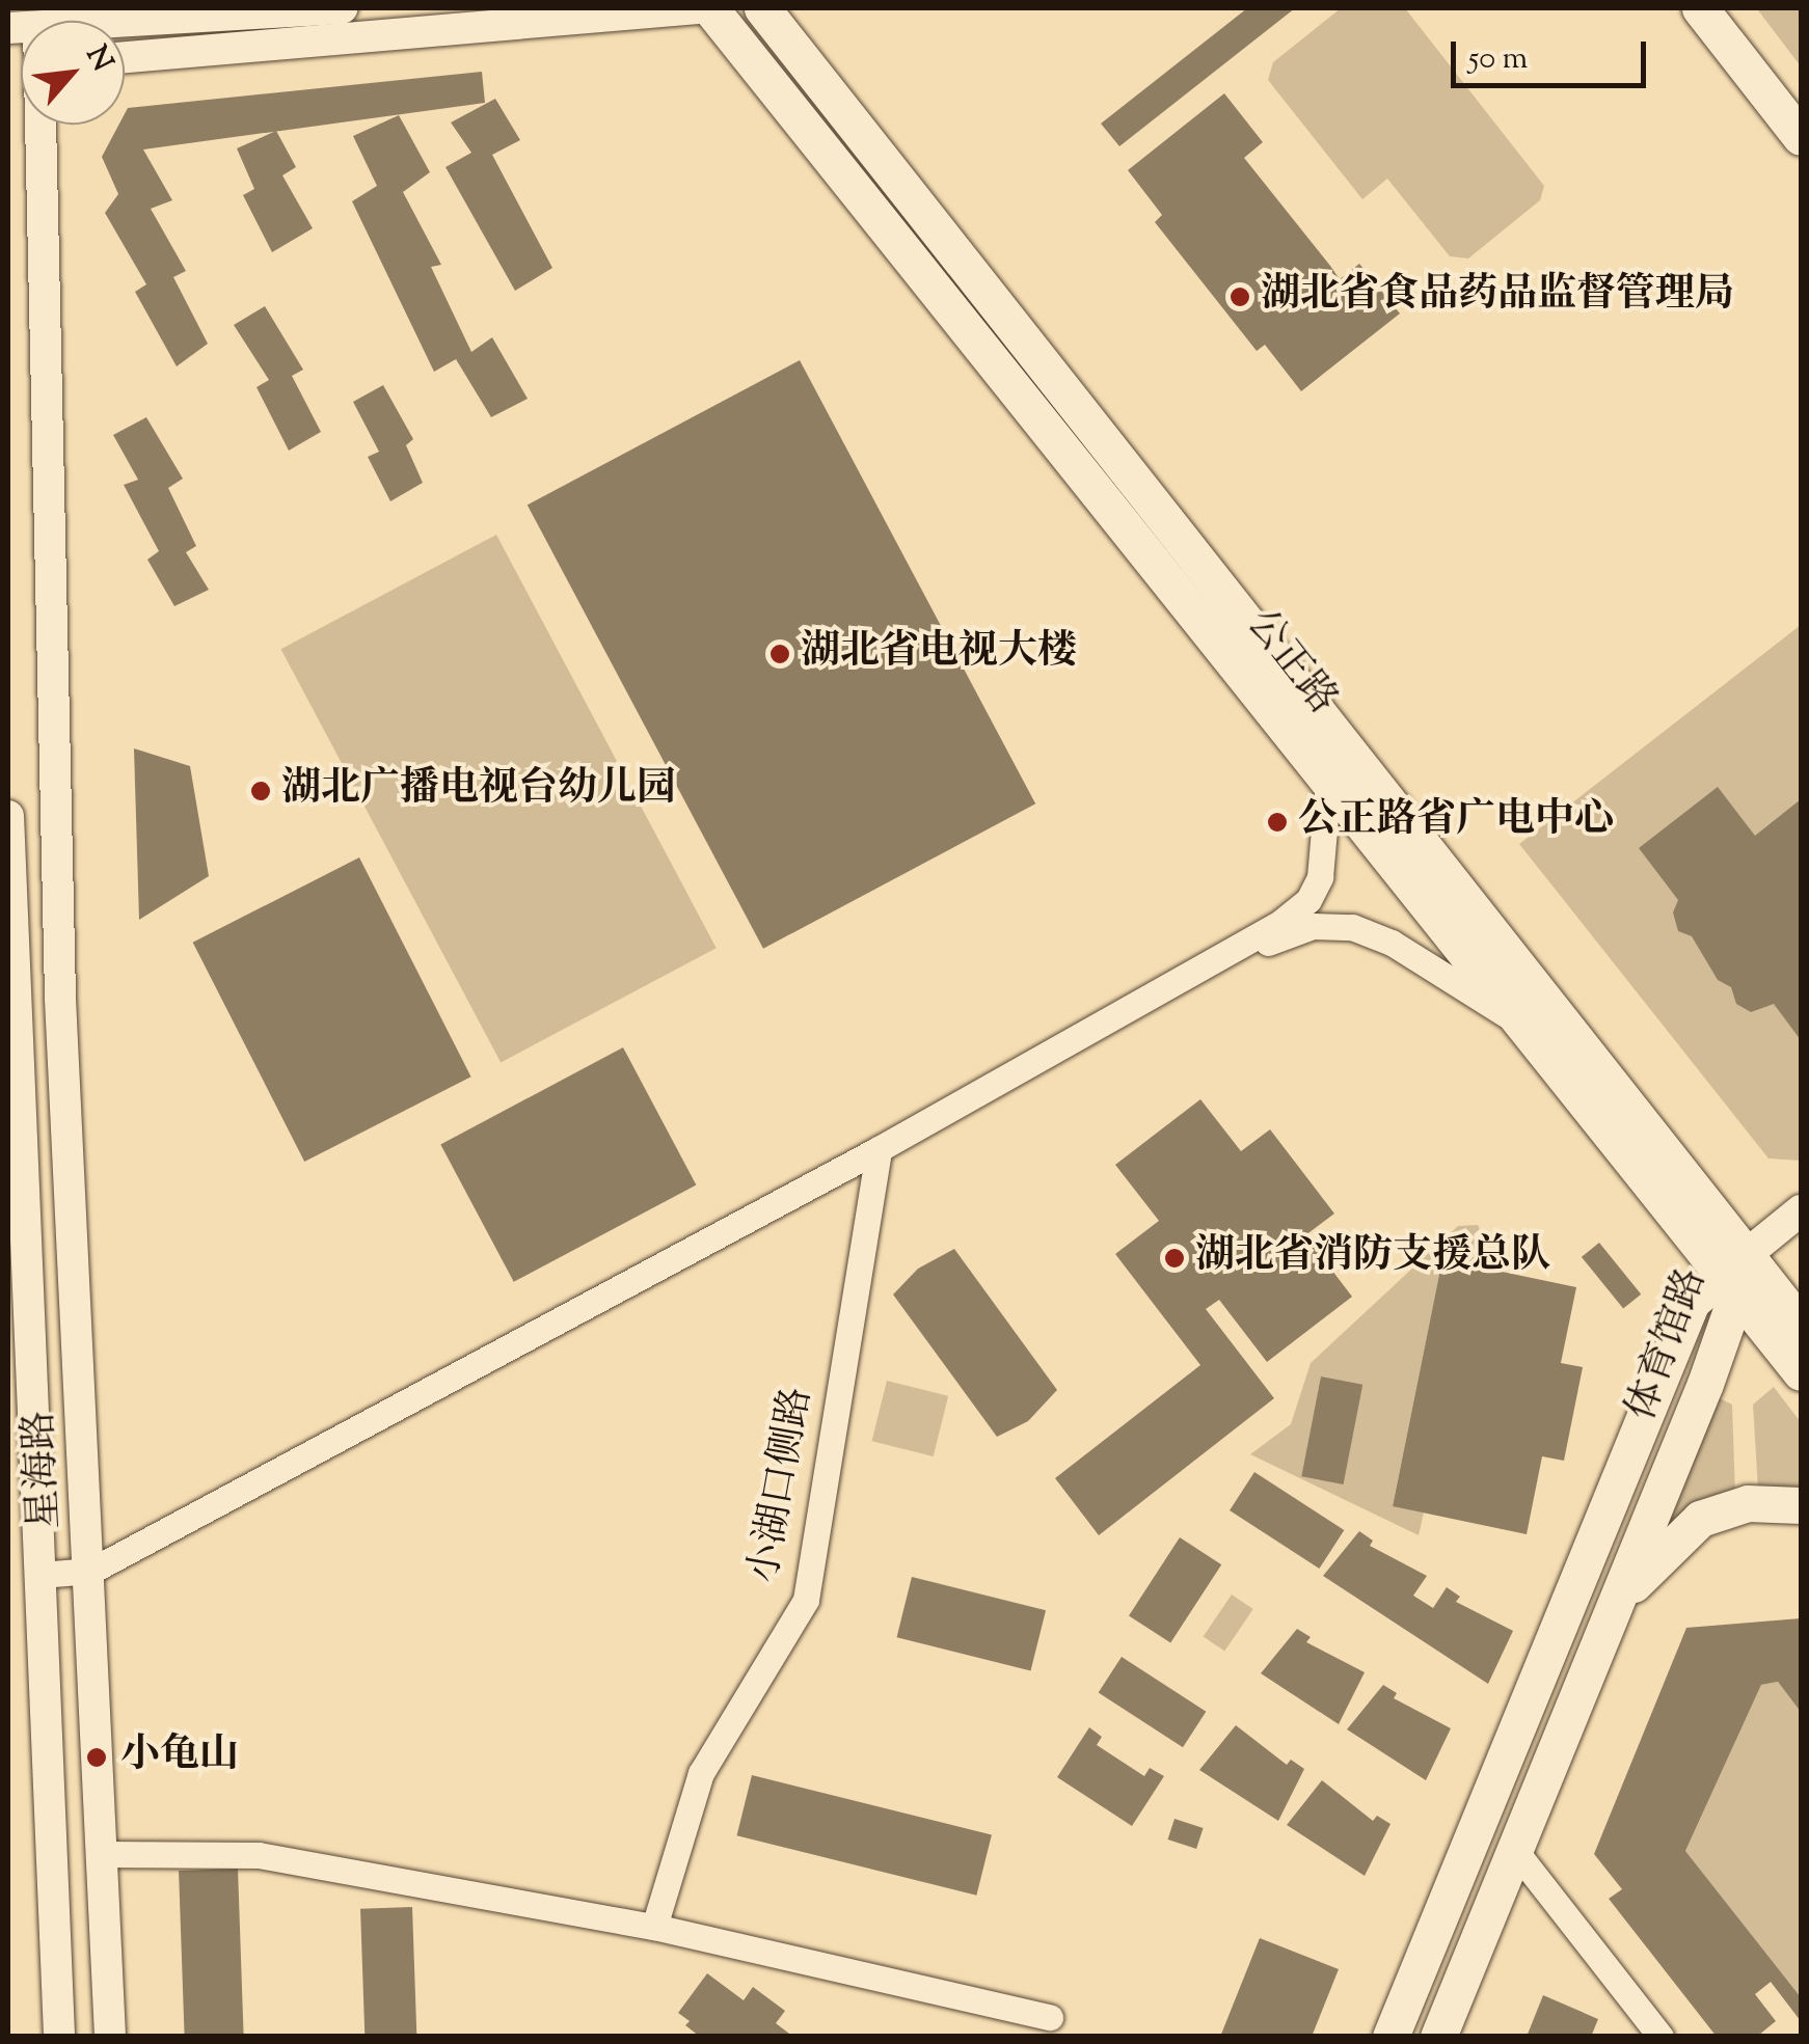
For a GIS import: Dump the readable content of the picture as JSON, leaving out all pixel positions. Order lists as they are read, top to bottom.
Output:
{
  "streets": {
    "main road": ["公正路", "体育馆路"],
    "street": ["星海路", "小湖口侧路"]
  },
  "crossings": [
    ["公正路", "体育馆路"]
  ],
  "places": [
    "湖北省食品药品监督管理局",
    "湖北省电视大楼",
    "湖北广播电视台幼儿园",
    "公正路省广电中心",
    "湖北省消防支援总队",
    "小龟山"
  ],
  "scale_bar": "50 m",
  "north": "top right"
}
